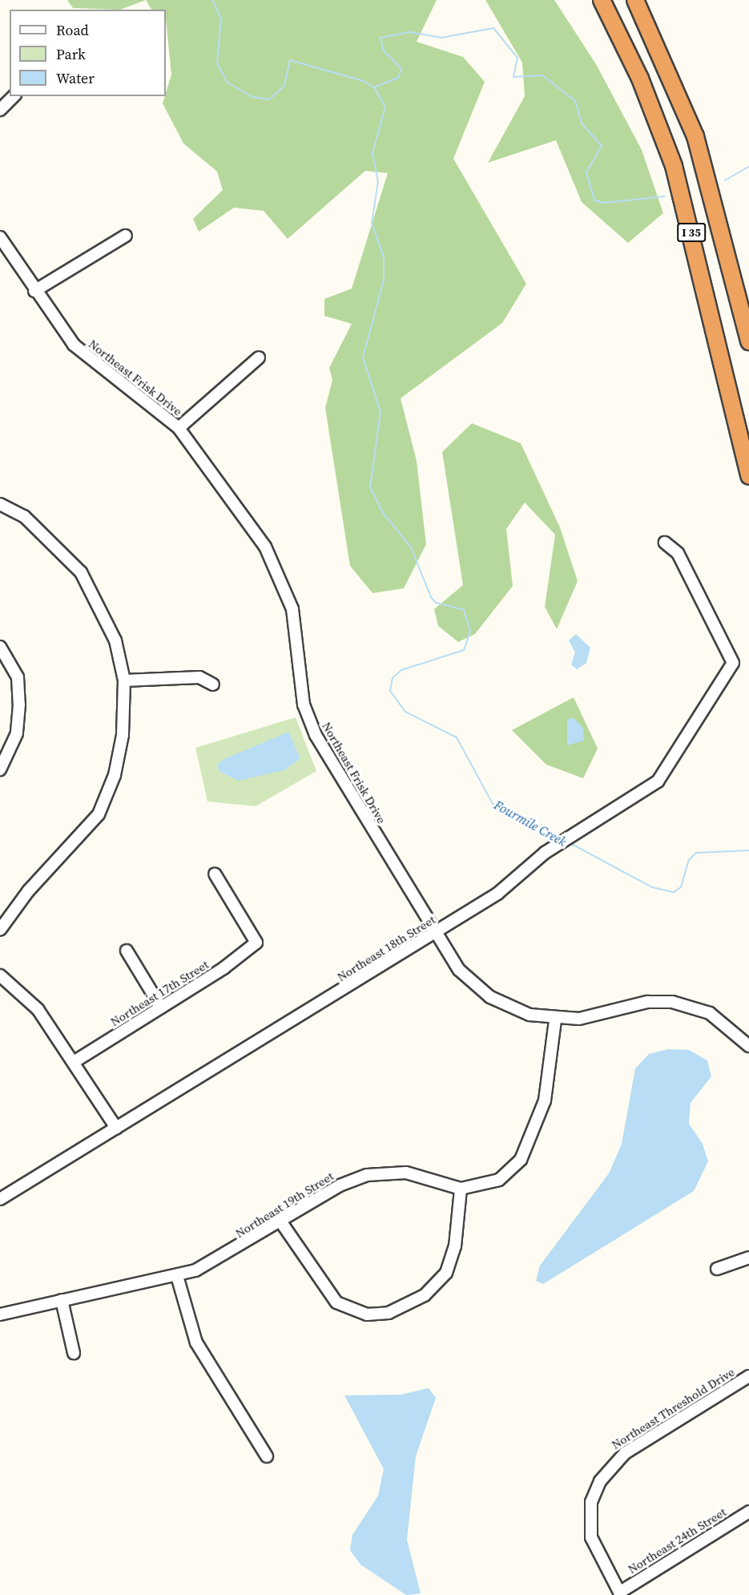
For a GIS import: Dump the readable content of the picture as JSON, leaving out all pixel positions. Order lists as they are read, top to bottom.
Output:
{
  "streets": {
    "highway": ["I 35"],
    "street": [
      "Northeast Frisk Drive",
      "Northeast 18th Street",
      "Northeast 17th Street",
      "Northeast 19th Street",
      "Northeast Threshold Drive",
      "Northeast 24th Street"
    ]
  },
  "crossings": [
    ["Northeast Frisk Drive", "Northeast 18th Street"],
    ["Northeast Threshold Drive", "Northeast 24th Street"]
  ],
  "water": ["Fourmile Creek"],
  "legend": ["Road", "Park", "Water"]
}
